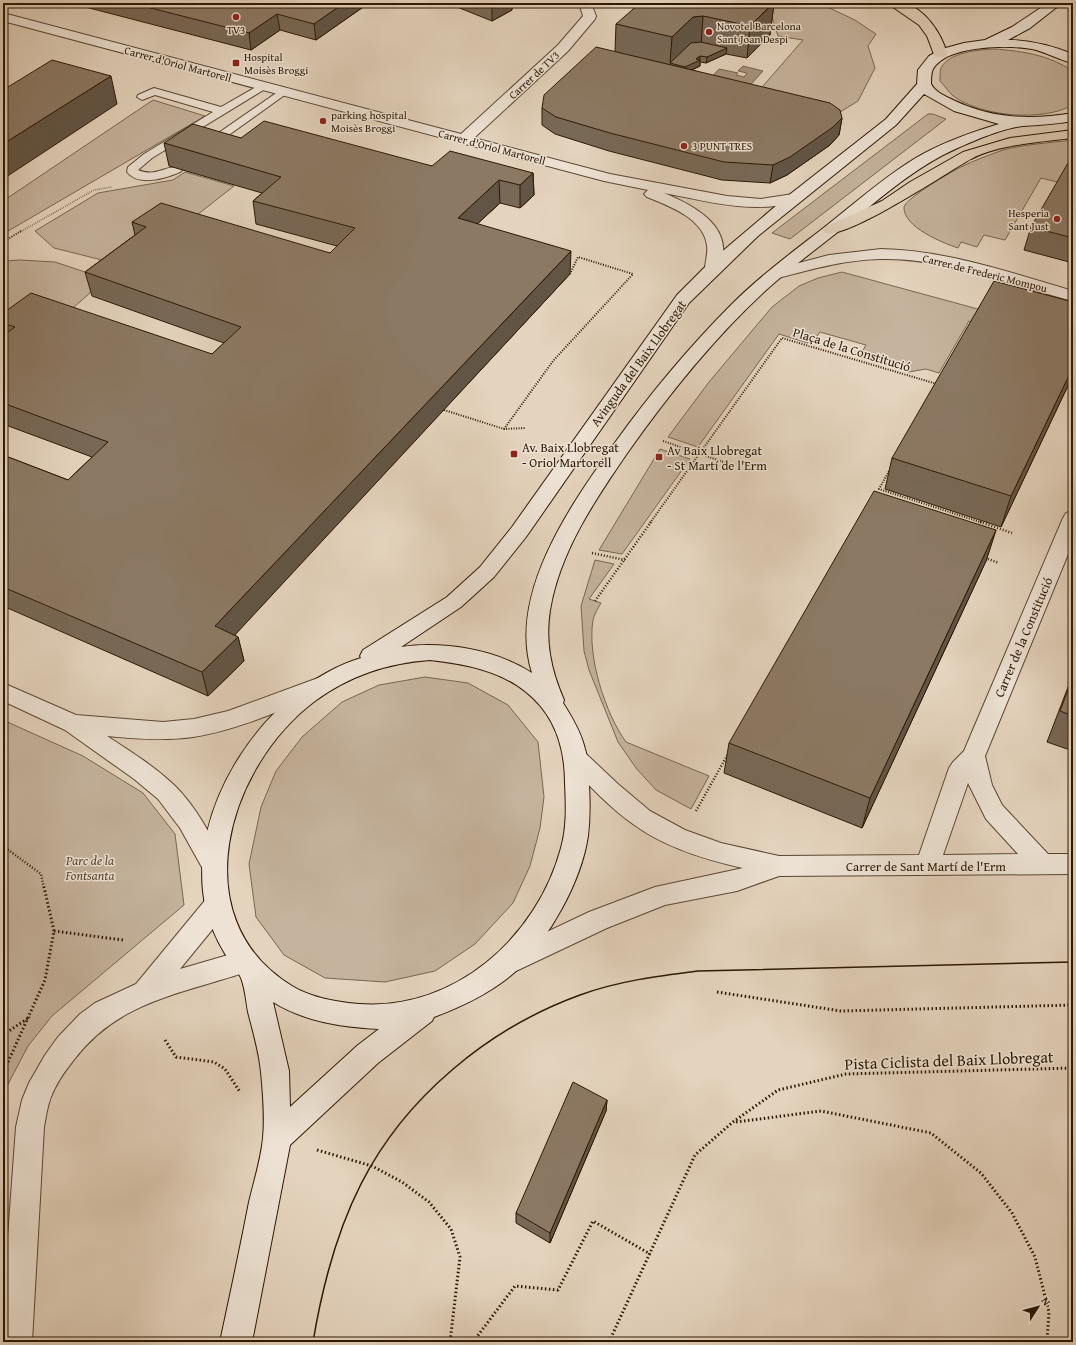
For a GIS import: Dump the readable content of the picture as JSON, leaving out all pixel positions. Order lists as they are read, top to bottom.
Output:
{
  "streets": {
    "street": [
      "Carrer d'Oriol Martorell",
      "Carrer de TV3",
      "Carrer de Frederic Mompou",
      "Avinguda del Baix Llobregat",
      "Carrer de la Constitució",
      "Carrer de Sant Martí de l'Erm"
    ],
    "path": ["Plaça de la Constitució", "Pista Ciclista del Baix Llobregat"]
  },
  "crossings": [
    ["Carrer d'Oriol Martorell", "Carrer de TV3"],
    ["Carrer d'Oriol Martorell", "Avinguda del Baix Llobregat"],
    ["Carrer de la Constitució", "Carrer de Sant Martí de l'Erm"]
  ],
  "parks": ["Parc de la Fontsanta"],
  "places": {
    "other": [
      "TV3",
      "Novotel Barcelona Sant Joan Despi",
      "parking hospital Moisès Broggi",
      "3 PUNT TRES",
      "Hesperia Sant Just"
    ],
    "transit": ["Hospital Moisès Broggi", "Av. Baix Llobregat - Oriol Martorell", "Av Baix Llobregat - St Martí de l'Erm"]
  },
  "north": "top right"
}
